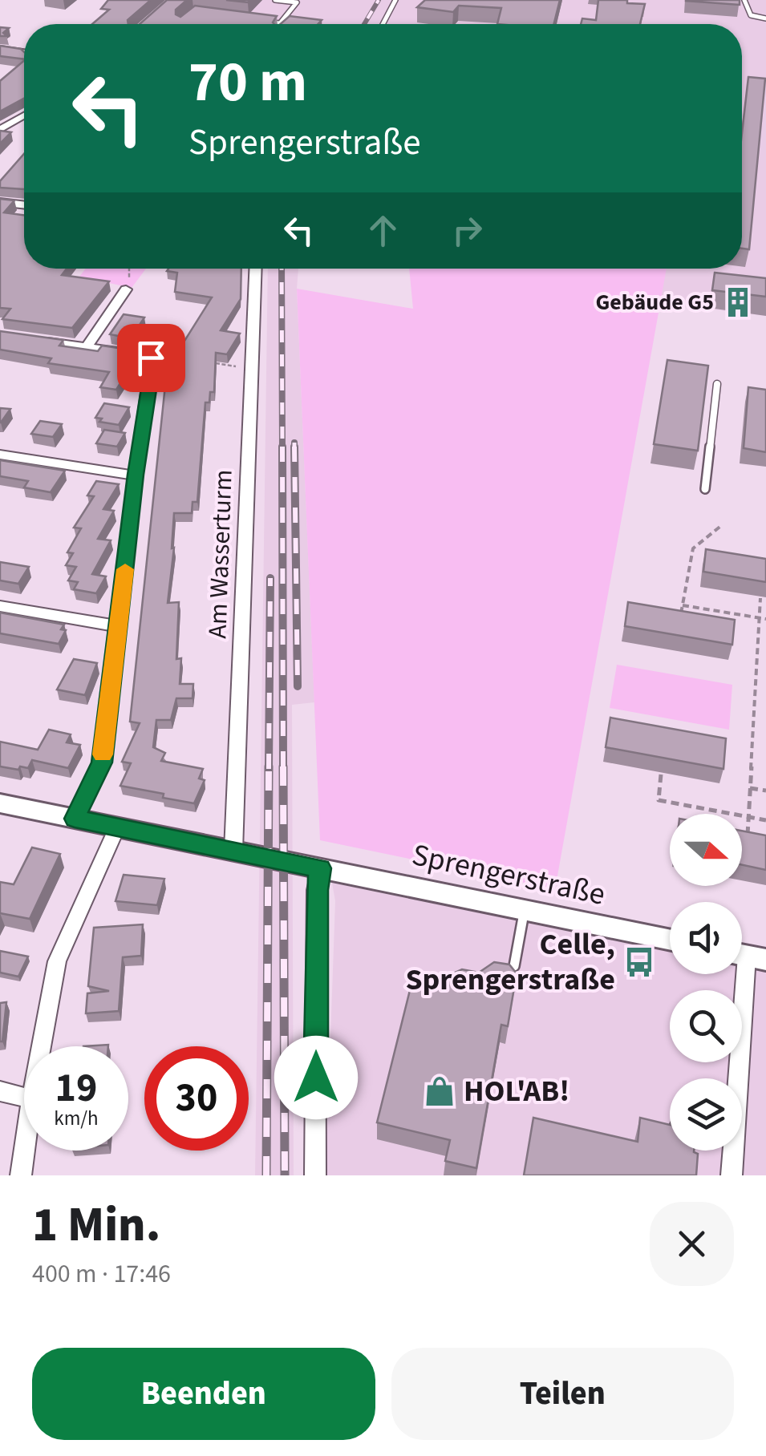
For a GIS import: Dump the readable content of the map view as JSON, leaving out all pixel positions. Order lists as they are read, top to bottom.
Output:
{
  "streets": {
    "street": ["Am Wasserturm", "Sprengerstraße"]
  },
  "crossings": [
    ["Am Wasserturm", "Sprengerstraße"]
  ],
  "places": {
    "building": ["Gebäude G5"],
    "bus stop": ["Celle, Sprengerstraße"],
    "shop": ["HOL'AB!"]
  },
  "north": "right",
  "page": {
    "turn": ["70 m", "Sprengerstraße"],
    "speed": "19 km/h",
    "limit": "30",
    "heading": ["1 Min.", "400 m · 17:46"],
    "buttons": ["Beenden", "Teilen"]
  }
}
